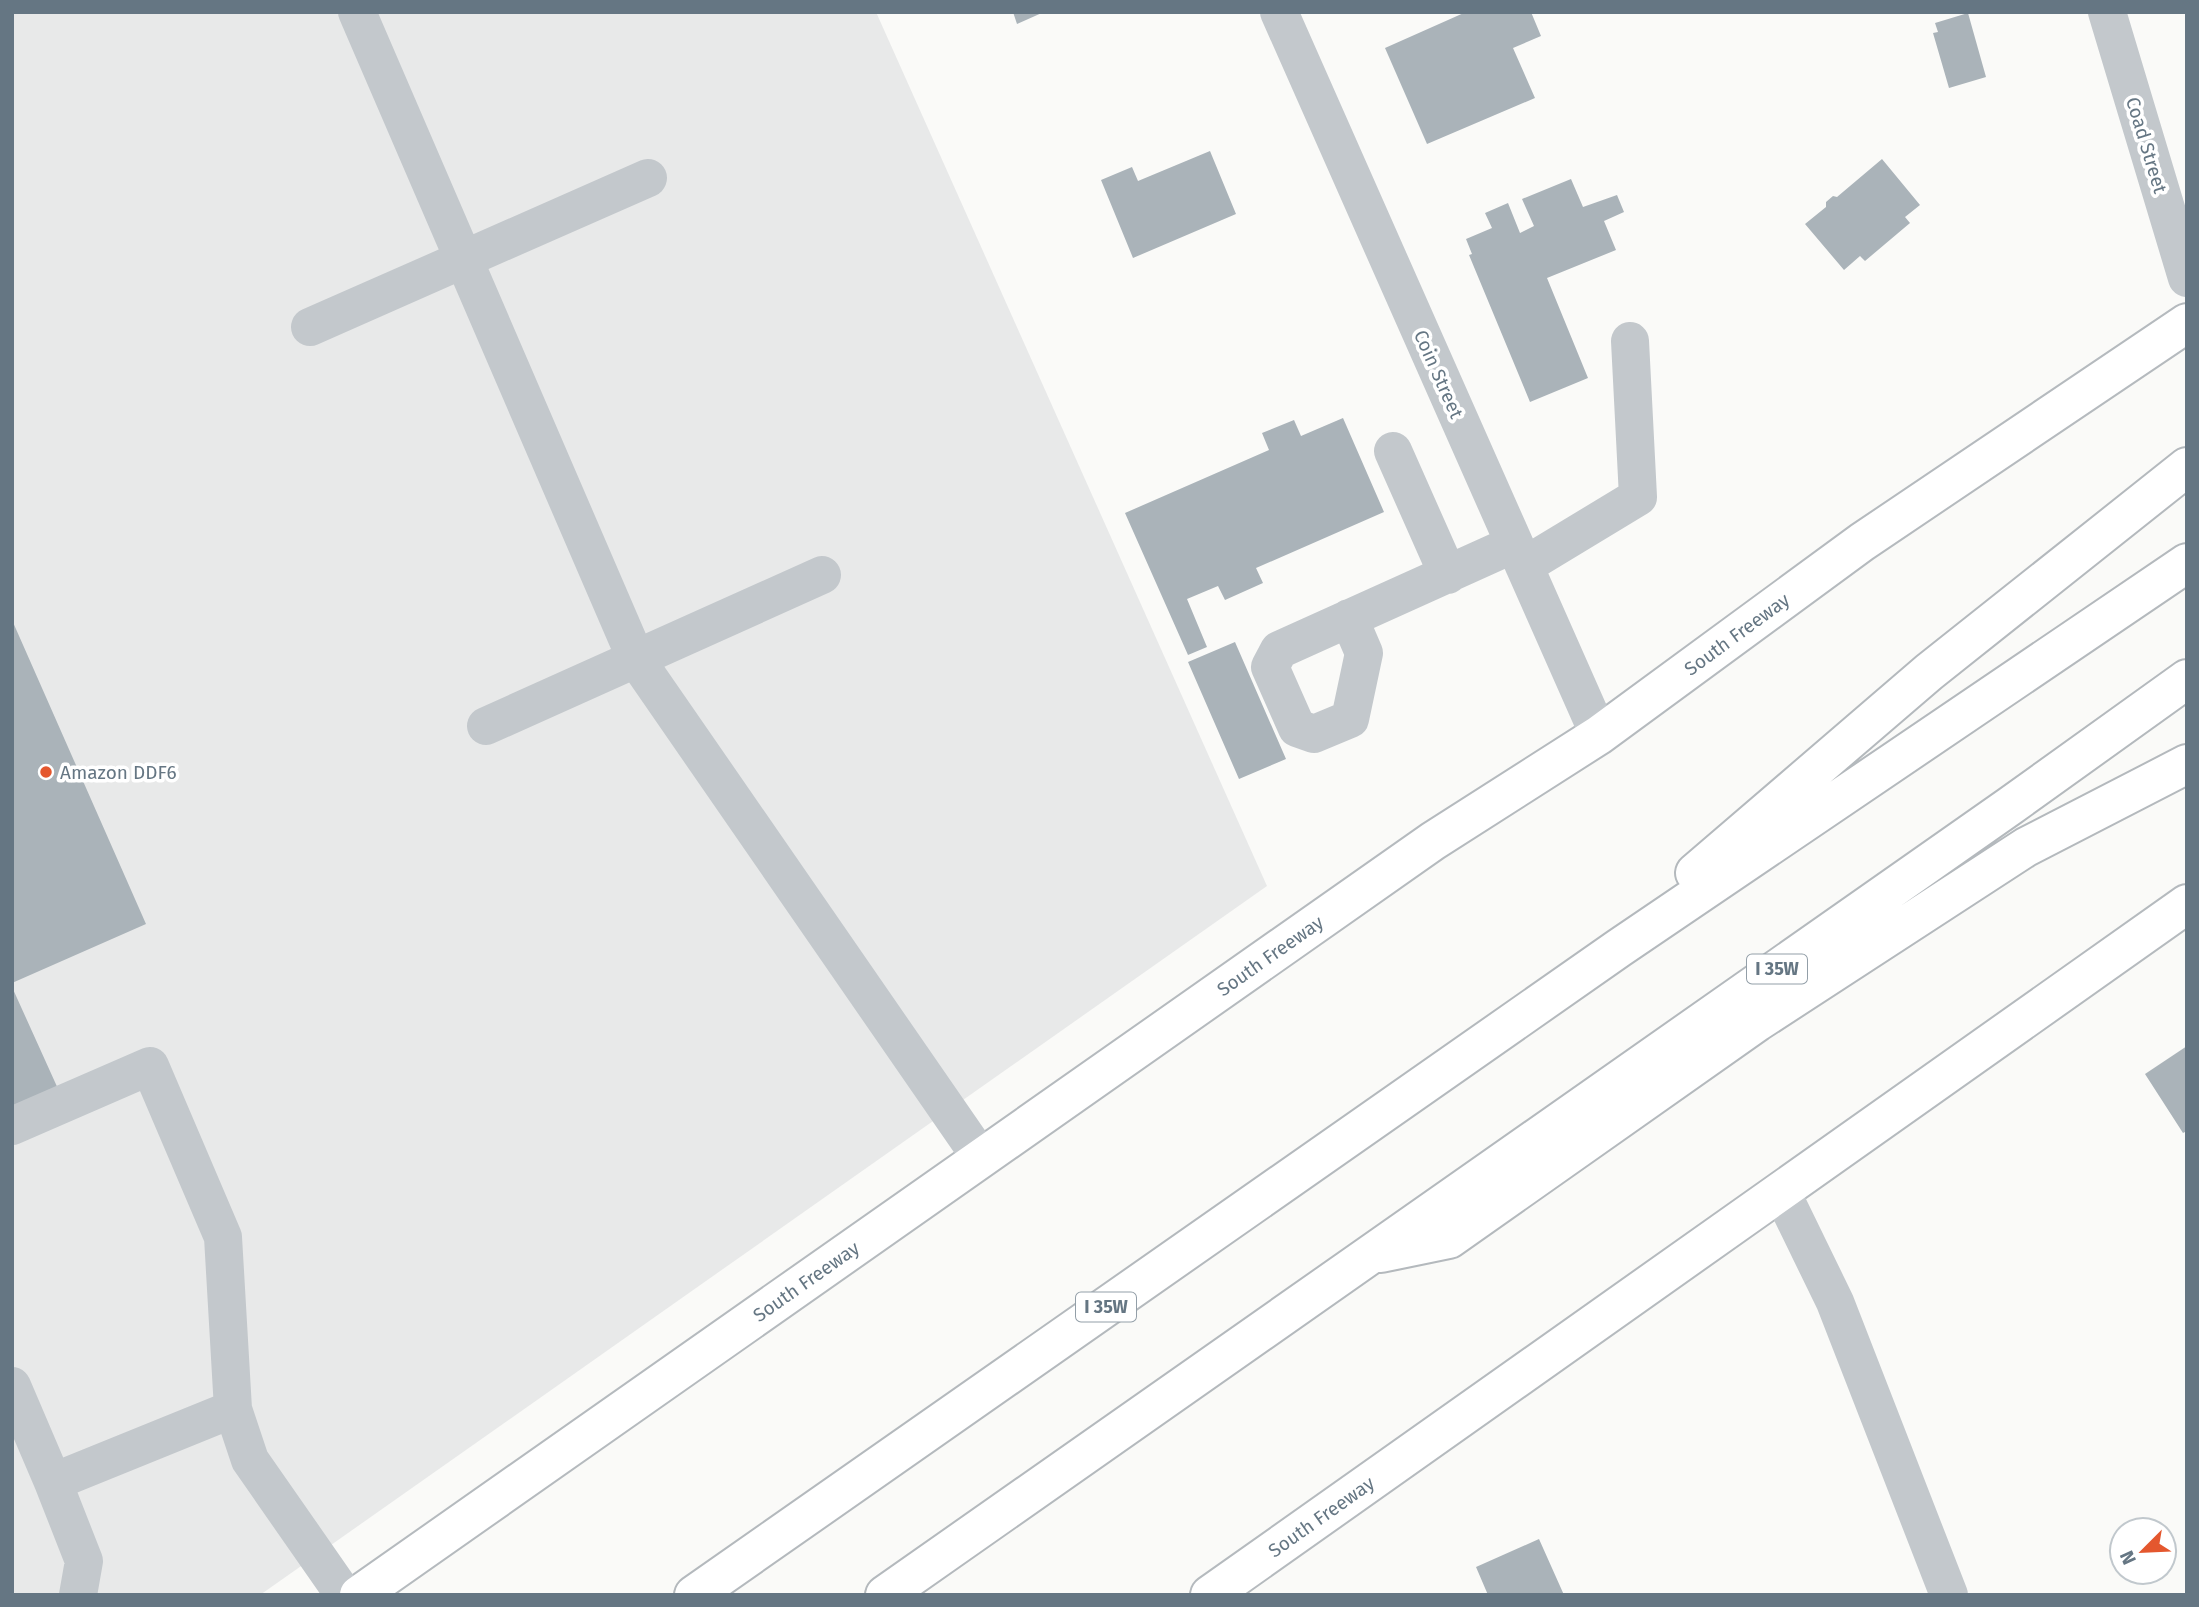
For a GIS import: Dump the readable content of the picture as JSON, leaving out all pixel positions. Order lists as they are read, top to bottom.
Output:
{
  "streets": {
    "main road": ["South Freeway", "I 35W"],
    "street": ["Coad Street", "Coin Street"]
  },
  "crossings": [
    ["Coin Street", "South Freeway"]
  ],
  "places": ["Amazon DDF6"],
  "north": "bottom left"
}
